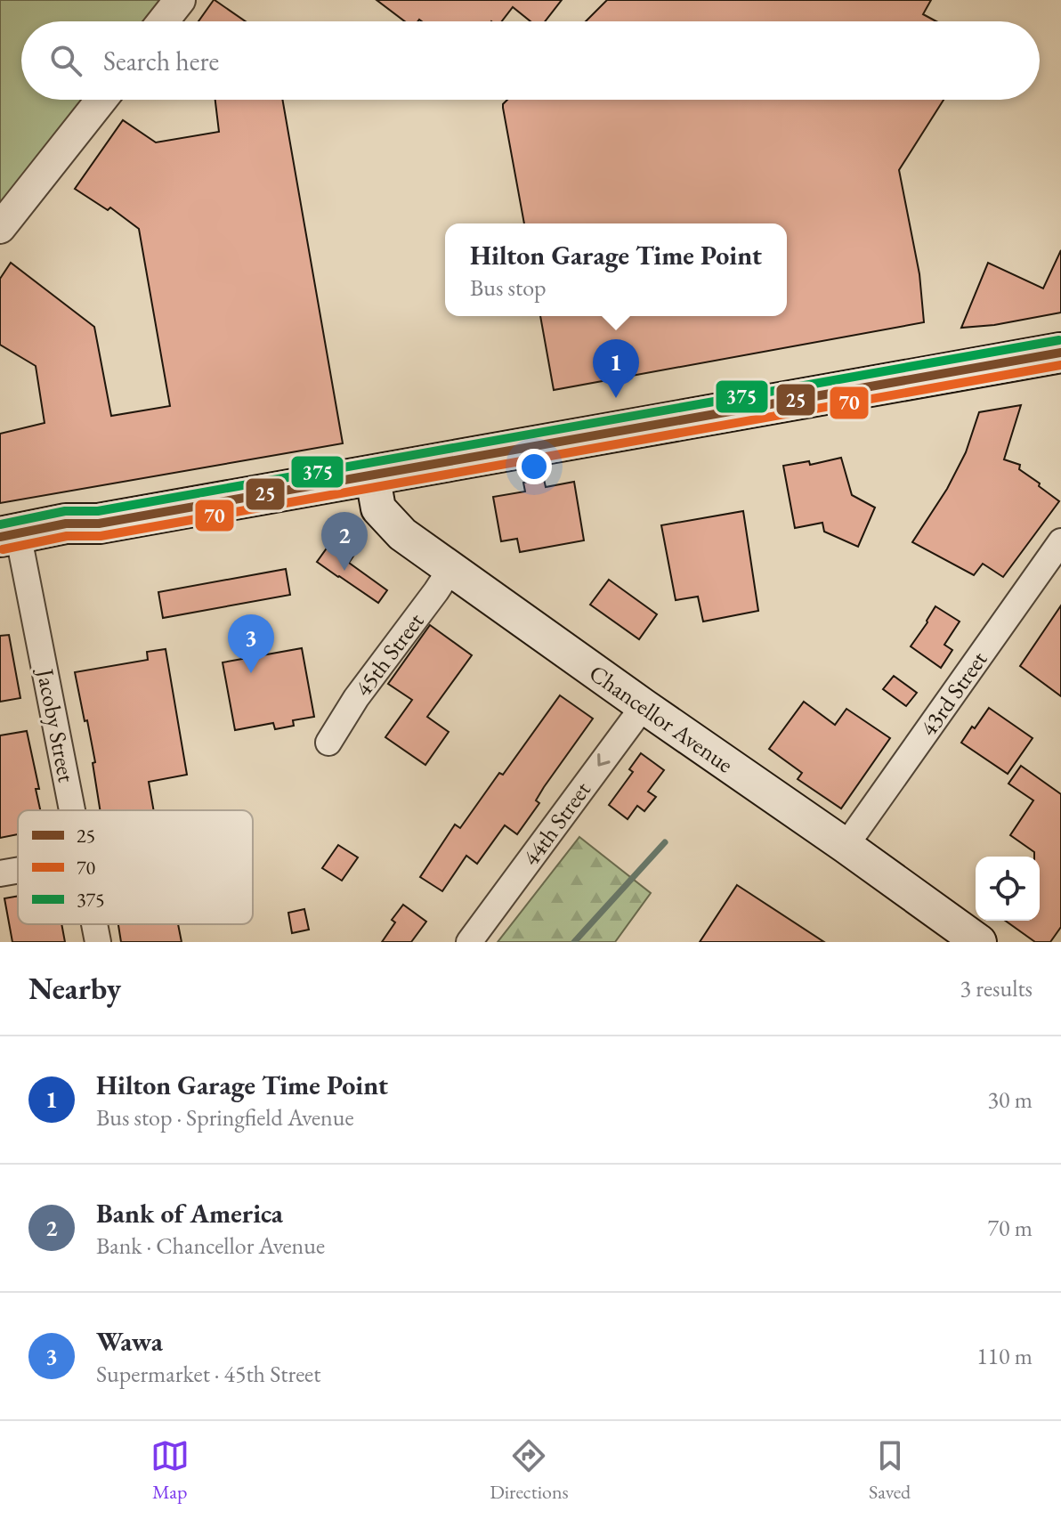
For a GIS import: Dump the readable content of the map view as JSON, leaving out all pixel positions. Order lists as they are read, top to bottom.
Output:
{
  "streets": {
    "main road": ["Chancellor Avenue"],
    "street": [
      "45th Street",
      "43rd Street",
      "Jacoby Street",
      "44th Street"
    ]
  },
  "crossings": [
    ["45th Street", "Chancellor Avenue"],
    ["43rd Street", "Chancellor Avenue"],
    ["Chancellor Avenue", "44th Street"]
  ],
  "one_way": ["44th Street"],
  "lines": ["transit line 375", "transit line 25", "transit line 70"],
  "legend": ["25", "70", "375"],
  "page": {
    "search": "Search here",
    "popup": ["Hilton Garage Time Point", "Bus stop"],
    "pins": ["1", "2", "3"],
    "heading": ["Nearby", "3 results"],
    "list": [
      {
        "mark": "1",
        "name": "Hilton Garage Time Point",
        "note": "Bus stop · Springfield Avenue",
        "value": "30 m"
      },
      {
        "mark": "2",
        "name": "Bank of America",
        "note": "Bank · Chancellor Avenue",
        "value": "70 m"
      },
      {
        "mark": "3",
        "name": "Wawa",
        "note": "Supermarket · 45th Street",
        "value": "110 m"
      }
    ],
    "nav": ["Map", "Directions", "Saved"]
  }
}
